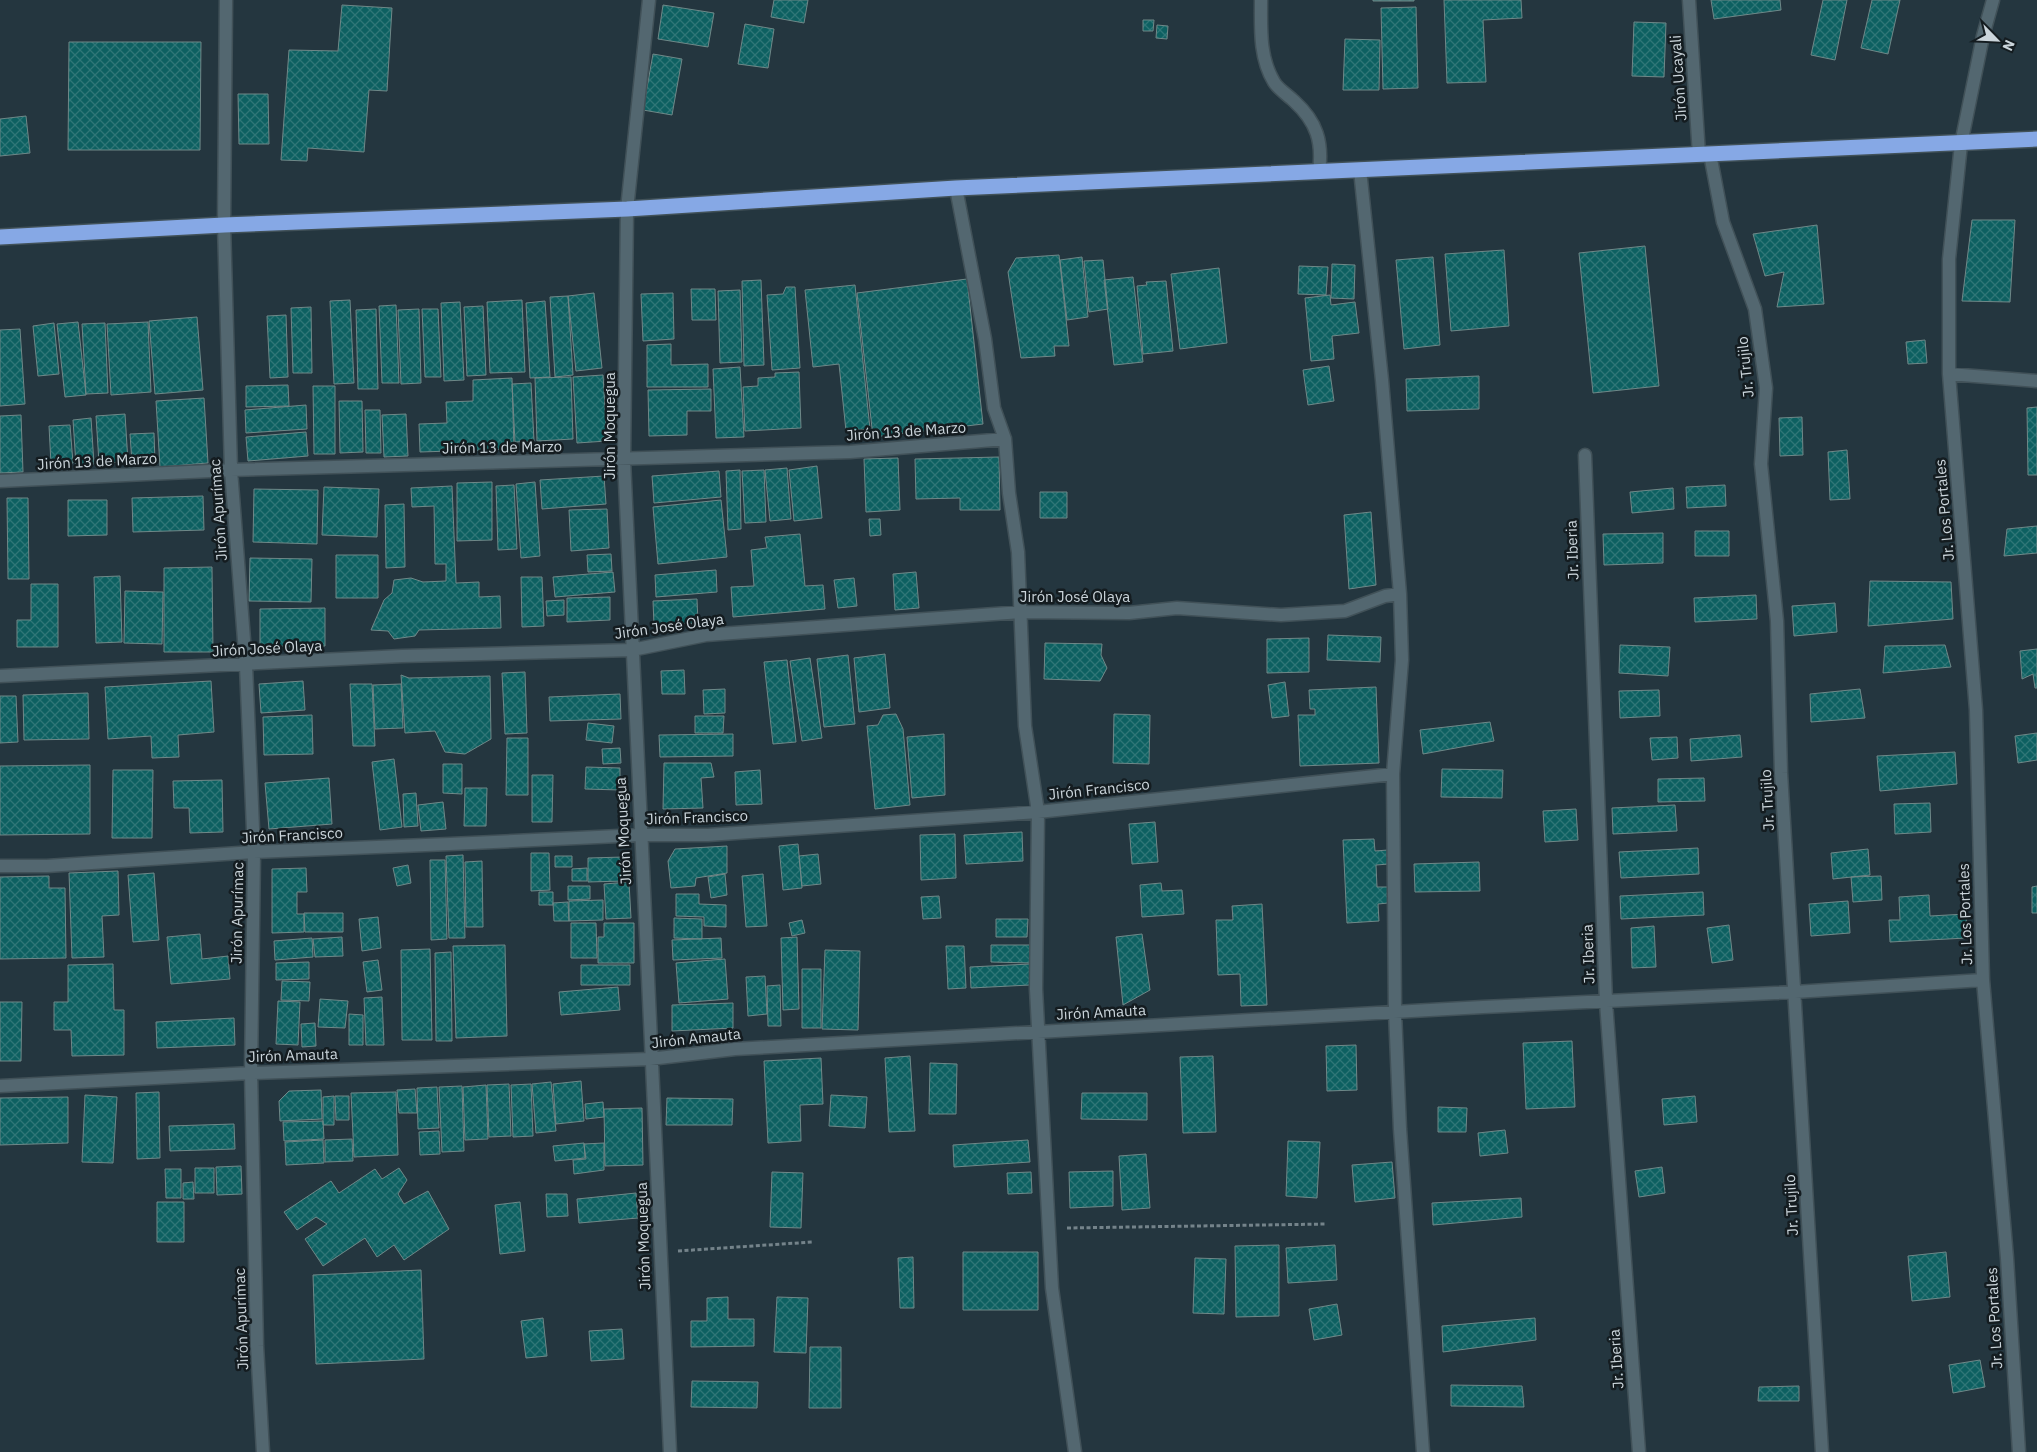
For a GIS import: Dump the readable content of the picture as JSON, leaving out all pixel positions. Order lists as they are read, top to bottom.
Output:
{
  "streets": {
    "street": [
      "Jirón Ucayali",
      "Jr. Trujilo",
      "Jirón Moquegua",
      "Jirón 13 de Marzo",
      "Jirón Apurímac",
      "Jr. Los Portales",
      "Jr. Iberia",
      "Jirón José Olaya",
      "Jirón Francisco",
      "Jirón Amauta"
    ]
  },
  "crossings": [
    ["Jirón Ucayali", "Jr. Trujilo"],
    ["Jr. Trujilo", "Jirón Amauta"],
    ["Jirón Moquegua", "Jirón 13 de Marzo"],
    ["Jirón Moquegua", "Jirón José Olaya"],
    ["Jirón Moquegua", "Jirón Francisco"],
    ["Jirón Moquegua", "Jirón Amauta"],
    ["Jirón 13 de Marzo", "Jirón Apurímac"],
    ["Jirón Apurímac", "Jirón José Olaya"],
    ["Jirón Apurímac", "Jirón Francisco"],
    ["Jirón Apurímac", "Jirón Amauta"],
    ["Jr. Los Portales", "Jirón Amauta"],
    ["Jr. Iberia", "Jirón Amauta"]
  ],
  "north": "bottom right"
}
